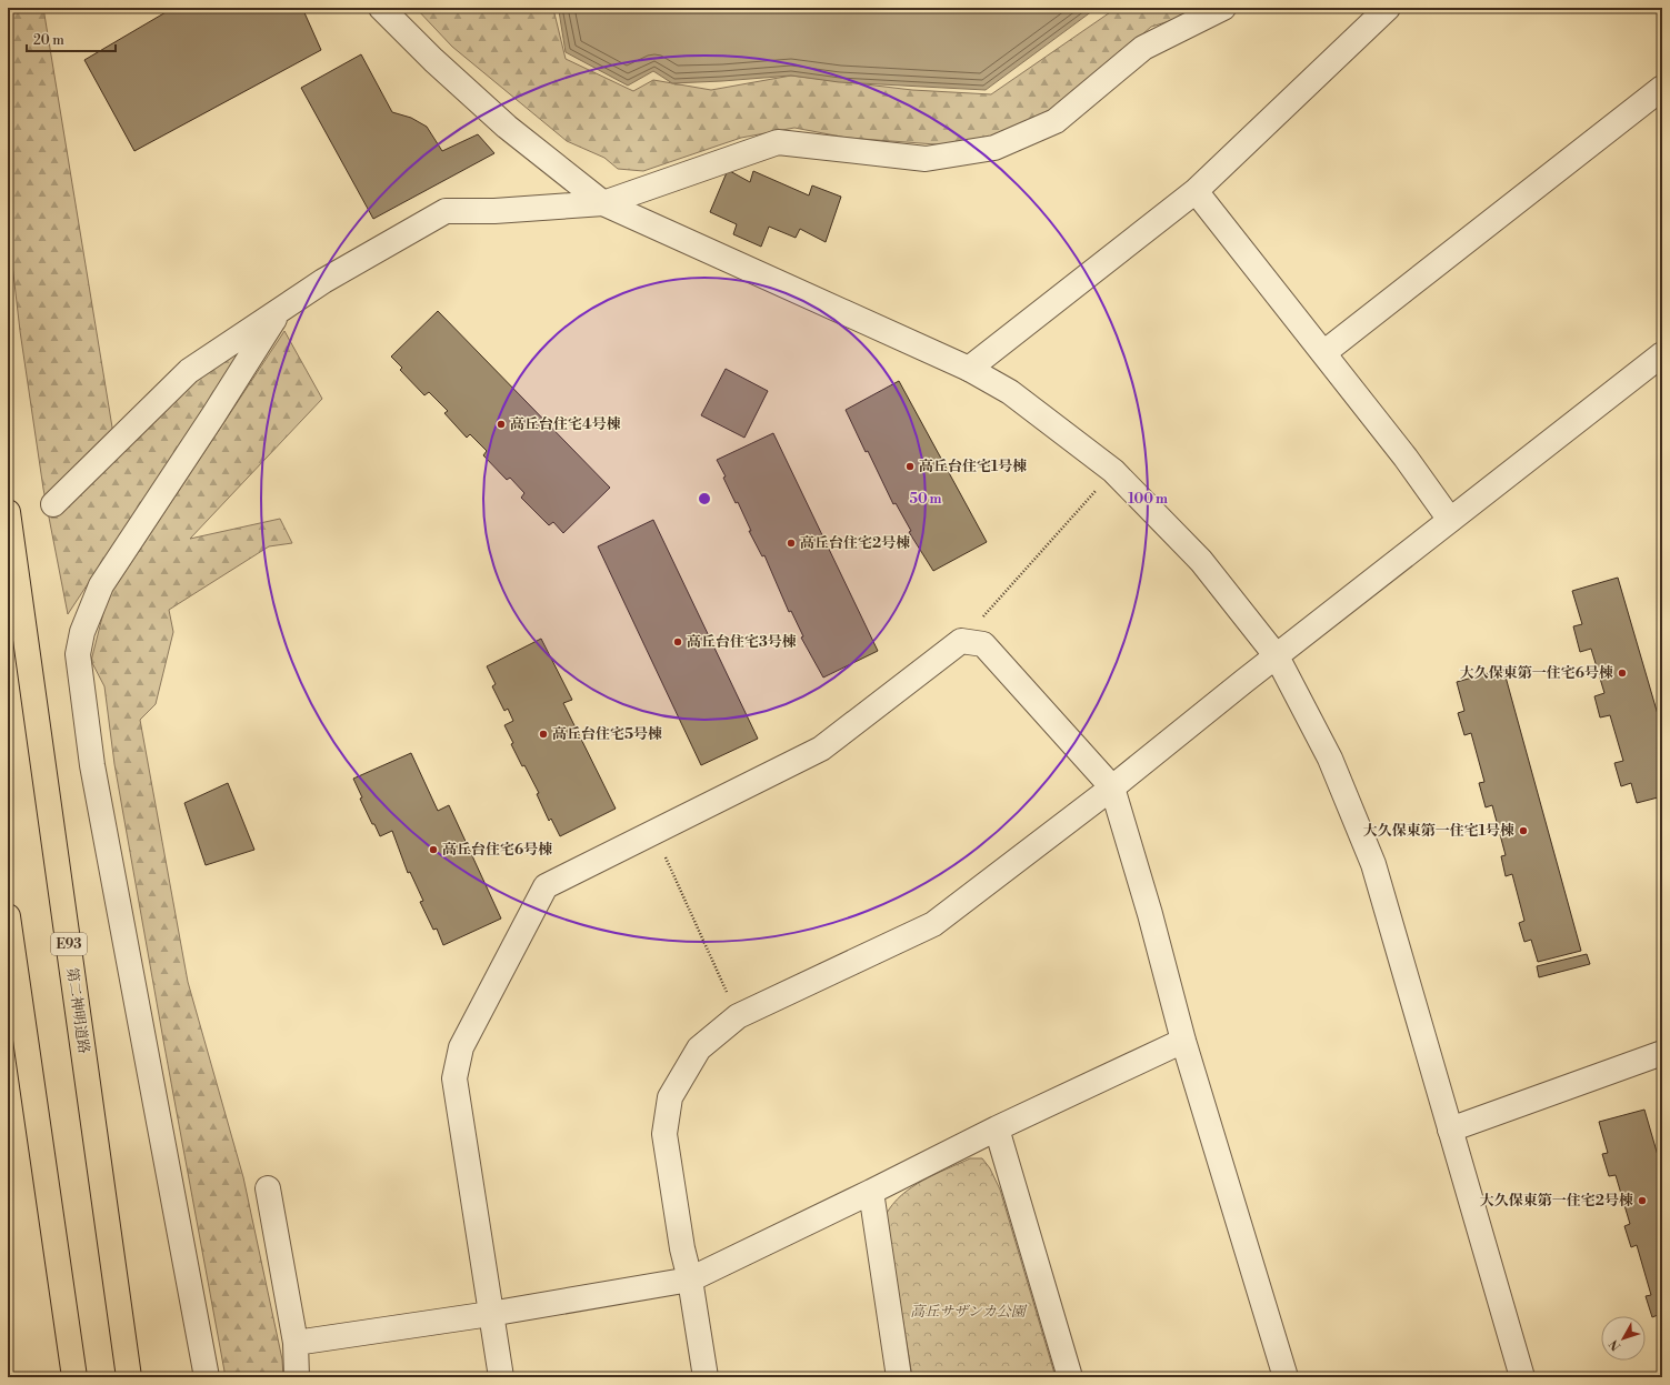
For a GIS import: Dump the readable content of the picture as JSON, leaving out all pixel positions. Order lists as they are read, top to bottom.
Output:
{
  "streets": {
    "highway": ["E93", "第二神明道路"]
  },
  "parks": ["高丘サザンカ公園"],
  "places": [
    "高丘台住宅4号棟",
    "高丘台住宅1号棟",
    "高丘台住宅2号棟",
    "高丘台住宅3号棟",
    "大久保東第一住宅6号棟",
    "高丘台住宅5号棟",
    "大久保東第一住宅1号棟",
    "高丘台住宅6号棟",
    "大久保東第一住宅2号棟"
  ],
  "scale_bar": "20 m",
  "north": "bottom left",
  "rings": ["50 m", "100 m"]
}
